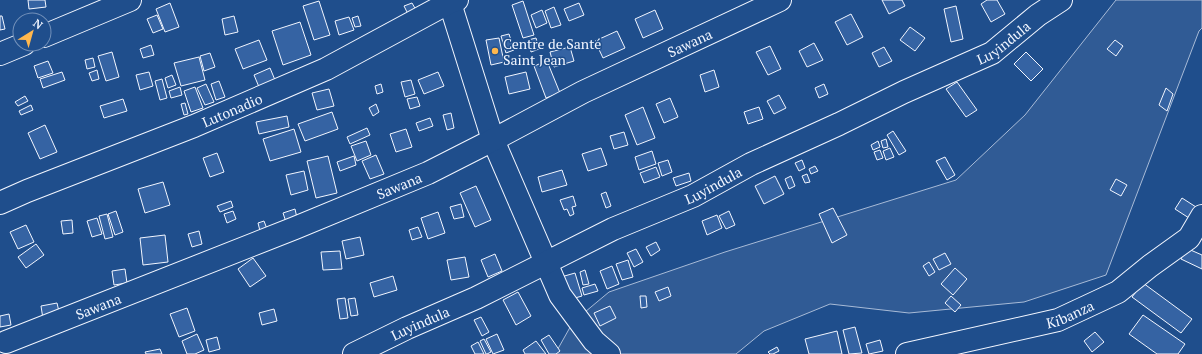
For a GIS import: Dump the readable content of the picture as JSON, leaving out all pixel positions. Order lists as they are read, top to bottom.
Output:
{
  "streets": {
    "street": [
      "Luyindula",
      "Sawana",
      "Lutonadio",
      "Kibanza"
    ]
  },
  "places": ["Centre de Santé Saint Jean"],
  "north": "top right"
}
